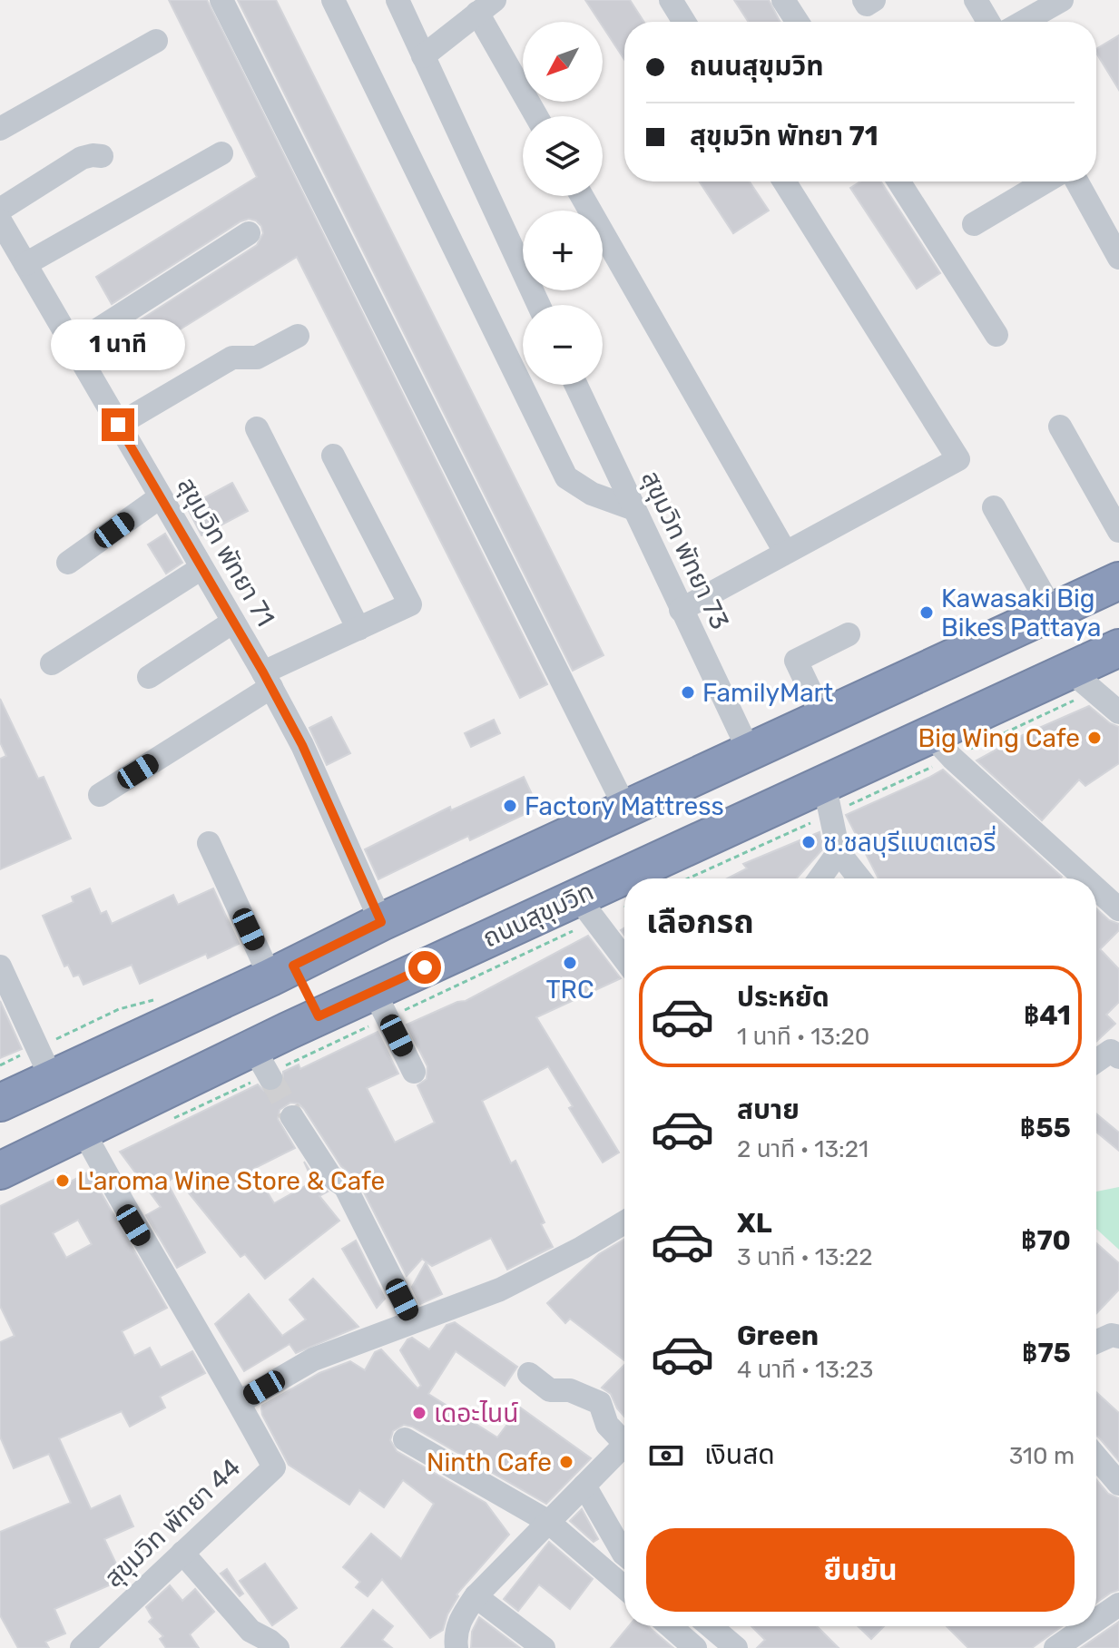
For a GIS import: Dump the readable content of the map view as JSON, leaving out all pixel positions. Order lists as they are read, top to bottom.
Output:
{
  "streets": {
    "highway": ["ถนนสุขุมวิท"],
    "street": ["สุขุมวิท พัทยา 73", "สุขุมวิท พัทยา 71", "สุขุมวิท พัทยา 44"]
  },
  "crossings": [
    ["ถนนสุขุมวิท", "สุขุมวิท พัทยา 44"]
  ],
  "places": [
    "Kawasaki Big Bikes Pattaya",
    "FamilyMart",
    "Big Wing Cafe",
    "Factory Mattress",
    "ช.ชลบุรีแบตเตอรี่",
    "TRC",
    "L'aroma Wine Store & Cafe",
    "เดอะไนน์",
    "Ninth Cafe"
  ],
  "north": "bottom left",
  "page": {
    "map_buttons": ["+", "−"],
    "banner": ["ถนนสุขุมวิท", "สุขุมวิท พัทยา 71"],
    "bubble": "1 นาที",
    "heading": "เลือกรถ",
    "list": [
      {
        "name": "ประหยัด",
        "note": "1 นาที · 13:20",
        "value": "฿41"
      },
      {
        "name": "สบาย",
        "note": "2 นาที · 13:21",
        "value": "฿55"
      },
      {
        "name": "XL",
        "note": "3 นาที · 13:22",
        "value": "฿70"
      },
      {
        "name": "Green",
        "note": "4 นาที · 13:23",
        "value": "฿75"
      }
    ],
    "pay": ["เงินสด", "310 m"],
    "buttons": "ยืนยัน"
  }
}
